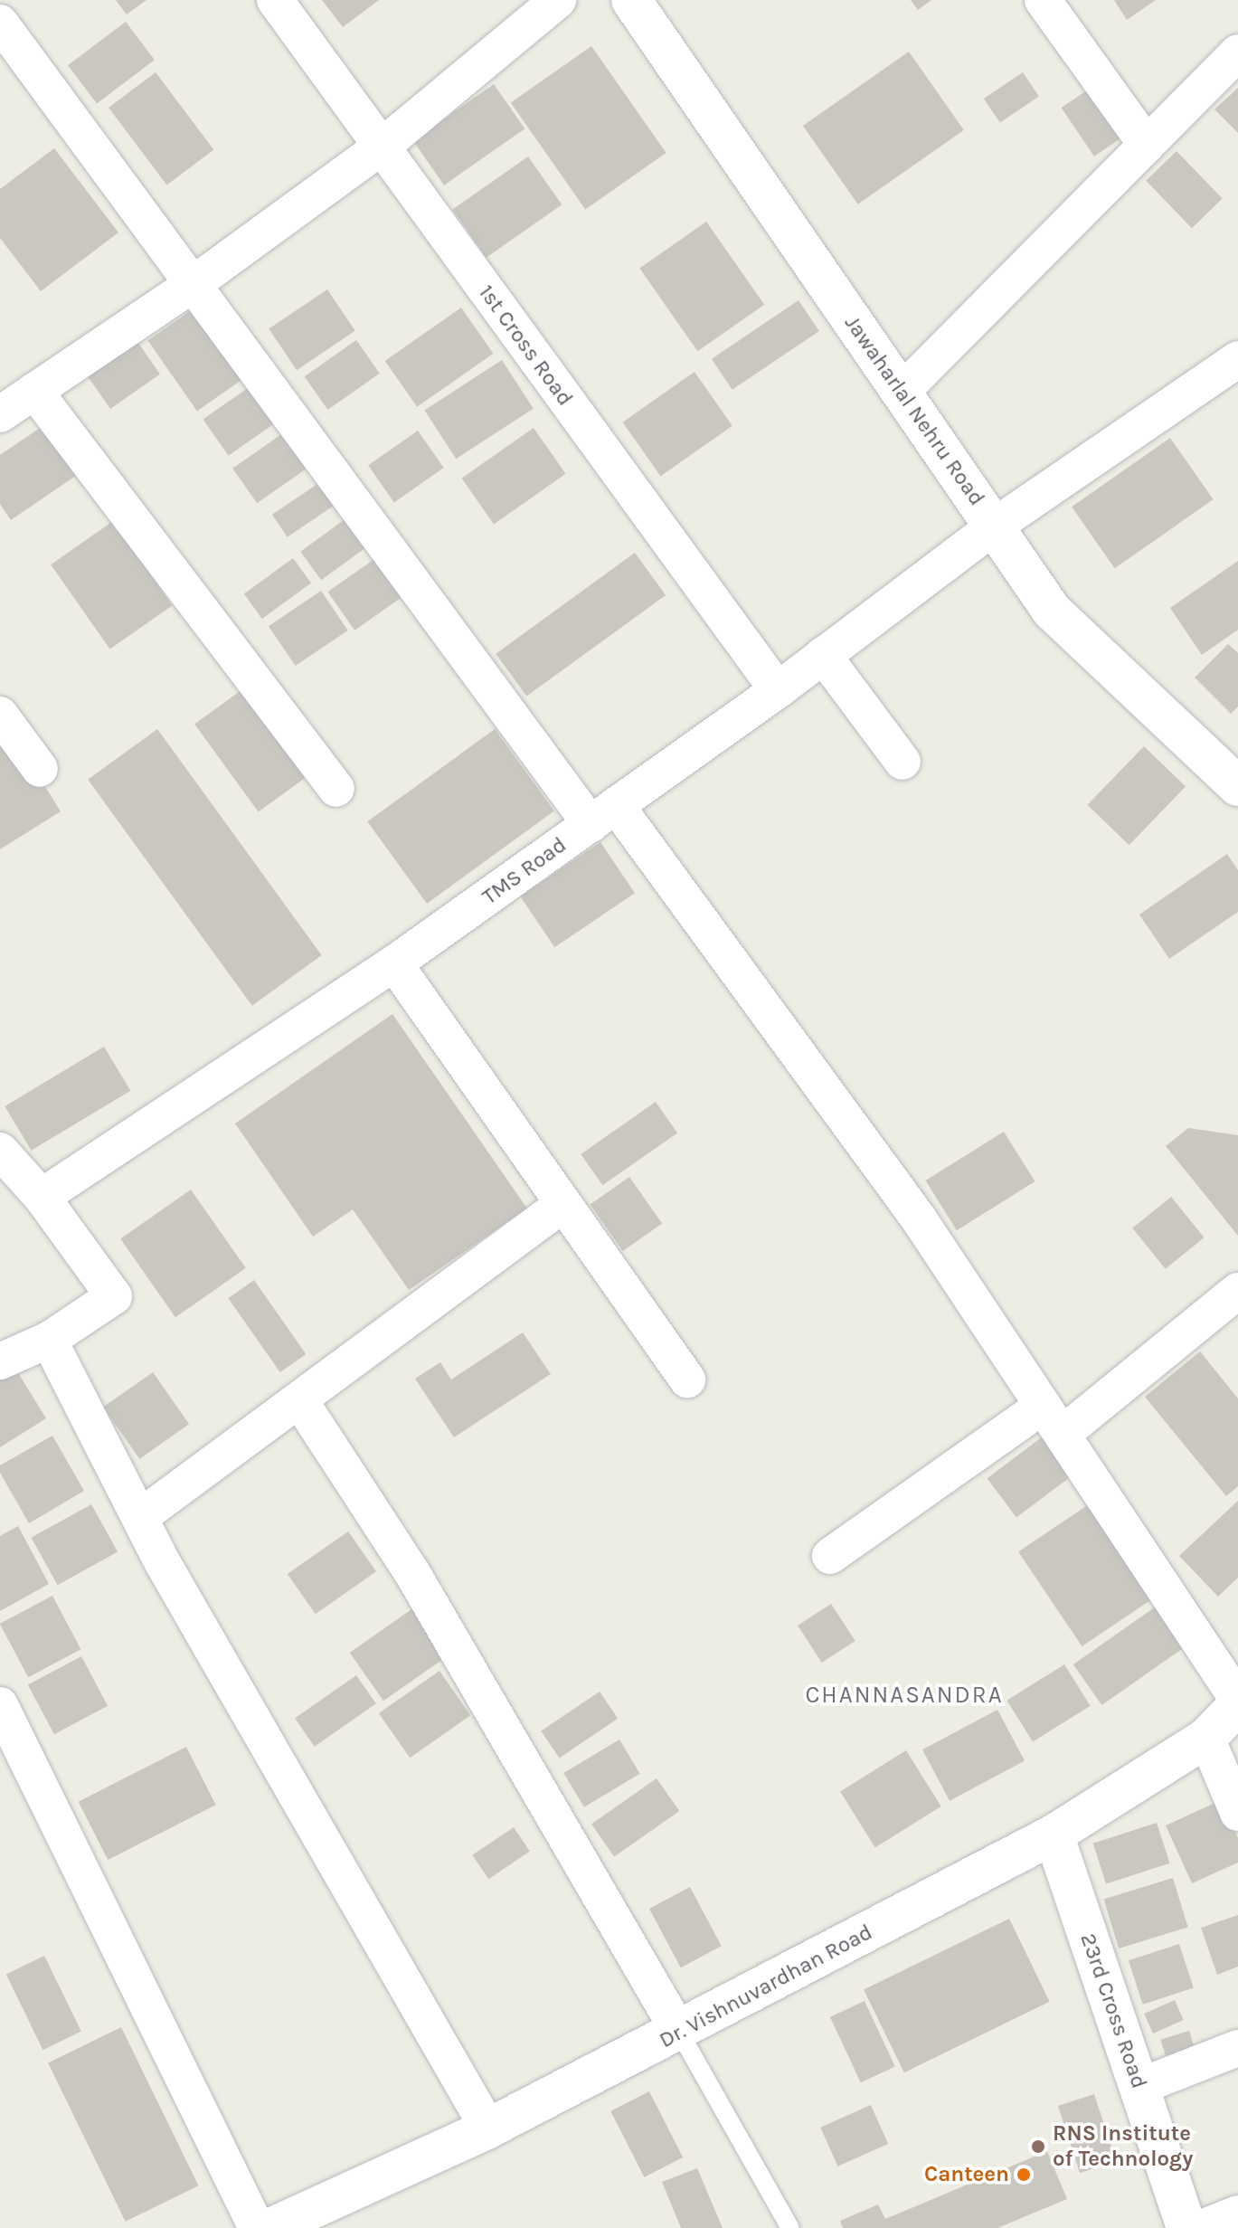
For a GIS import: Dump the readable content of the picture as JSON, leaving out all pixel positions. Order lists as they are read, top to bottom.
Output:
{
  "streets": {
    "street": [
      "1st Cross Road",
      "Jawaharlal Nehru Road",
      "TMS Road",
      "Dr. Vishnuvardhan Road",
      "23rd Cross Road"
    ]
  },
  "crossings": [
    ["1st Cross Road", "TMS Road"],
    ["Jawaharlal Nehru Road", "TMS Road"],
    ["Dr. Vishnuvardhan Road", "23rd Cross Road"]
  ],
  "districts": ["CHANNASANDRA"],
  "places": ["RNS Institute of Technology", "Canteen"]
}
